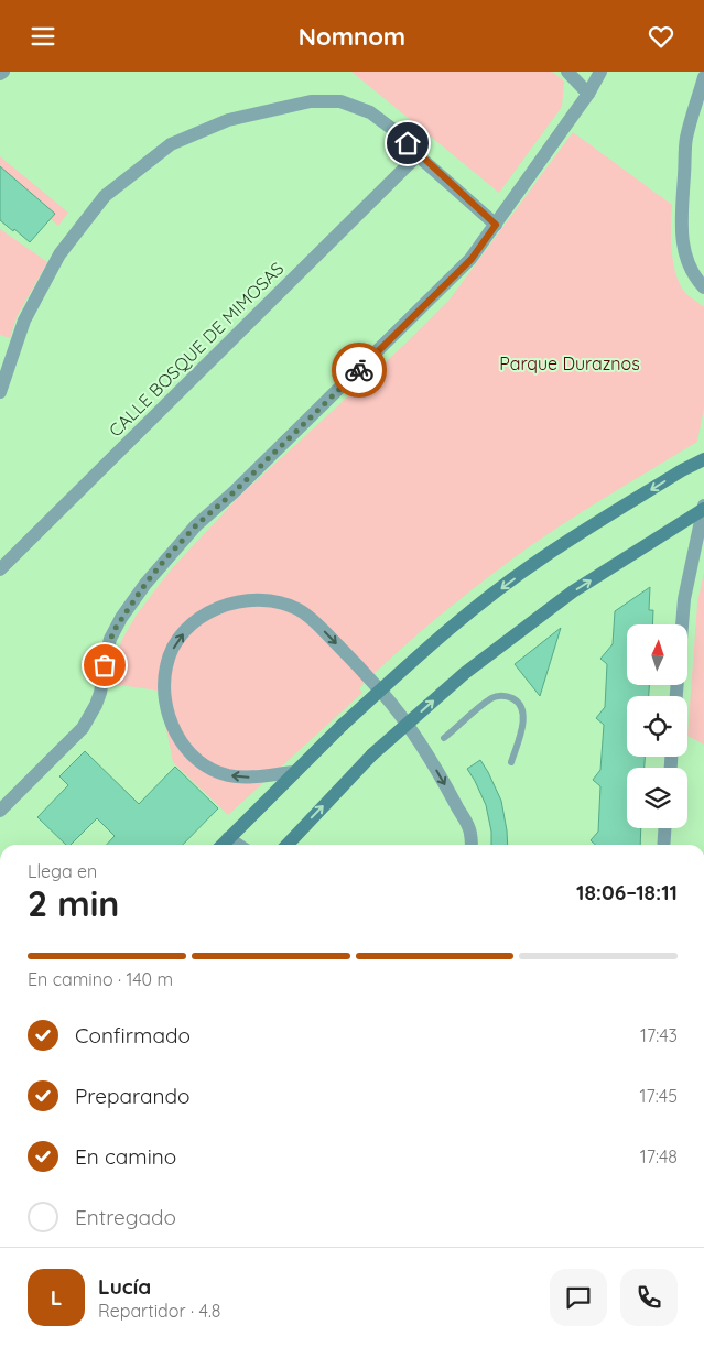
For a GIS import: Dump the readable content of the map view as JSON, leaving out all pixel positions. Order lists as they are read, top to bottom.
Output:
{
  "streets": {
    "street": ["CALLE BOSQUE DE MIMOSAS"]
  },
  "parks": ["Parque Duraznos"],
  "north": "top",
  "page": {
    "header": "Nomnom",
    "heading": ["2 min", "Llega en", "18:06–18:11"],
    "panel": ["Lucía", "Repartidor · 4.8"],
    "bar": "En camino · 140 m",
    "list": [
      ["Confirmado", "17:43"],
      ["Preparando", "17:45"],
      ["En camino", "17:48"],
      "Entregado"
    ],
    "round": "L"
  }
}
